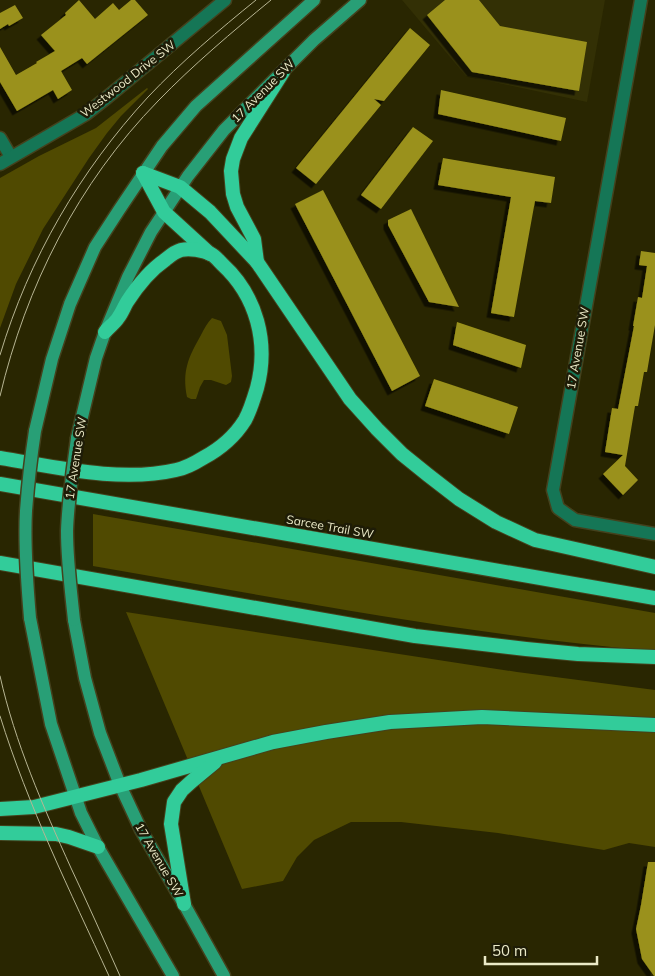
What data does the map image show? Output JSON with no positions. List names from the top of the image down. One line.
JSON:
{"streets":{"highway":["Sarcee Trail SW"],"main road":["17 Avenue SW"],"street":["Westwood Drive SW"]},"scale_bar":"50 m"}
